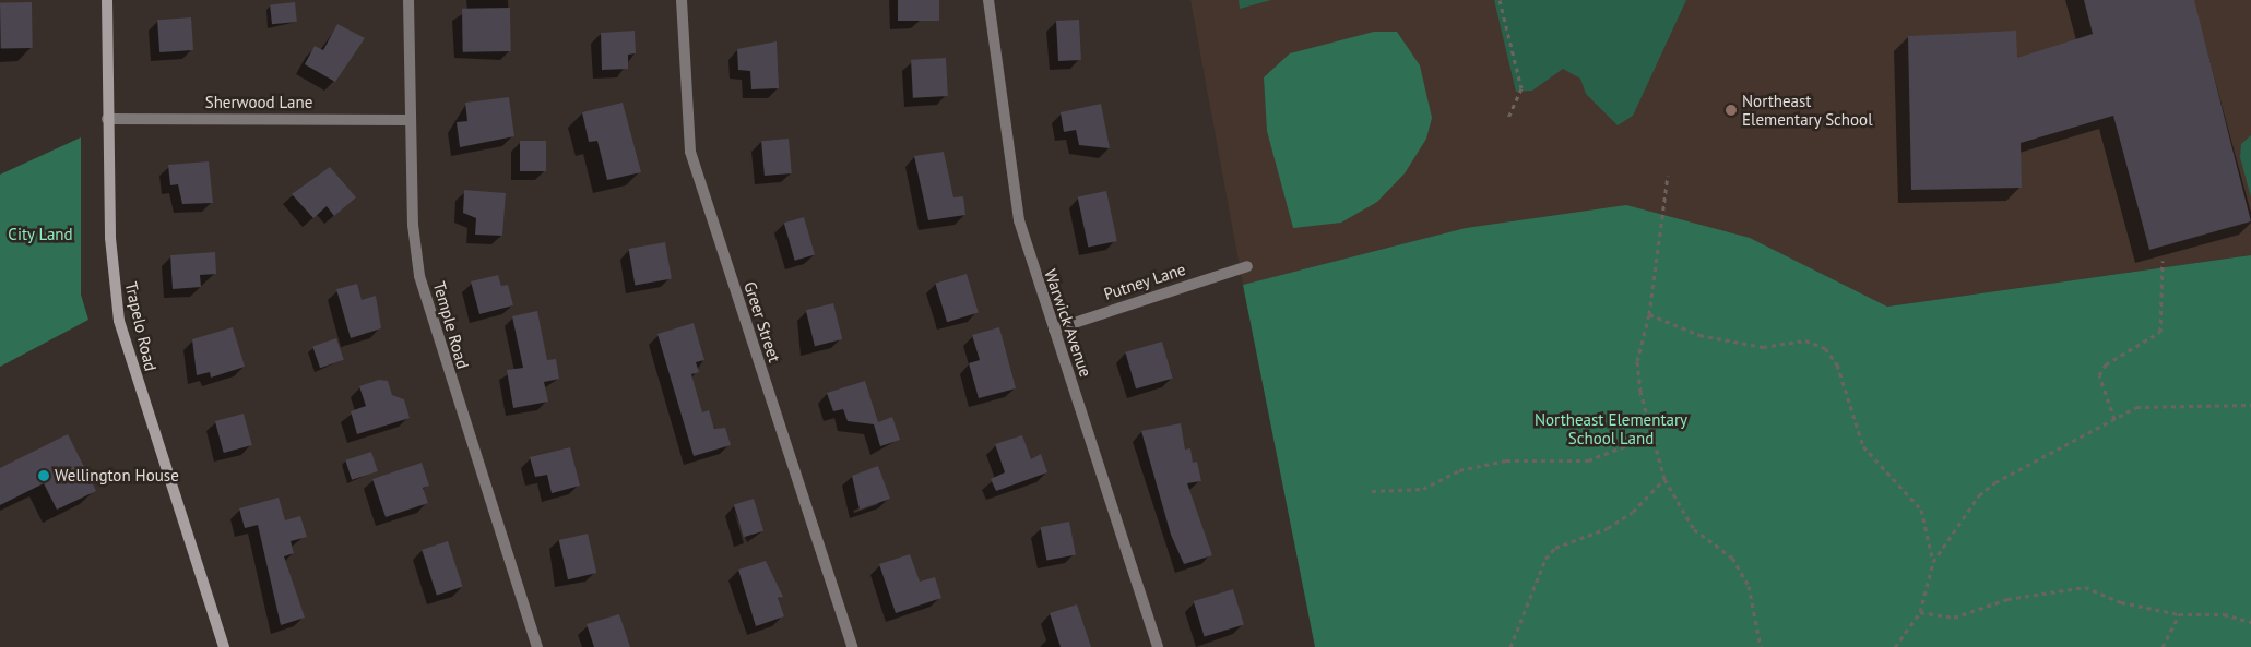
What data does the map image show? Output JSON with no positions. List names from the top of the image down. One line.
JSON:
{"streets":{"main road":["Trapelo Road"],"street":["Sherwood Lane","Putney Lane","Greer Street","Warwick Avenue","Temple Road"]},"crossings":[["Sherwood Lane","Temple Road"],["Sherwood Lane","Trapelo Road"],["Putney Lane","Warwick Avenue"]],"parks":["City Land","Northeast Elementary School Land"],"places":["Northeast Elementary School","Wellington House"]}
